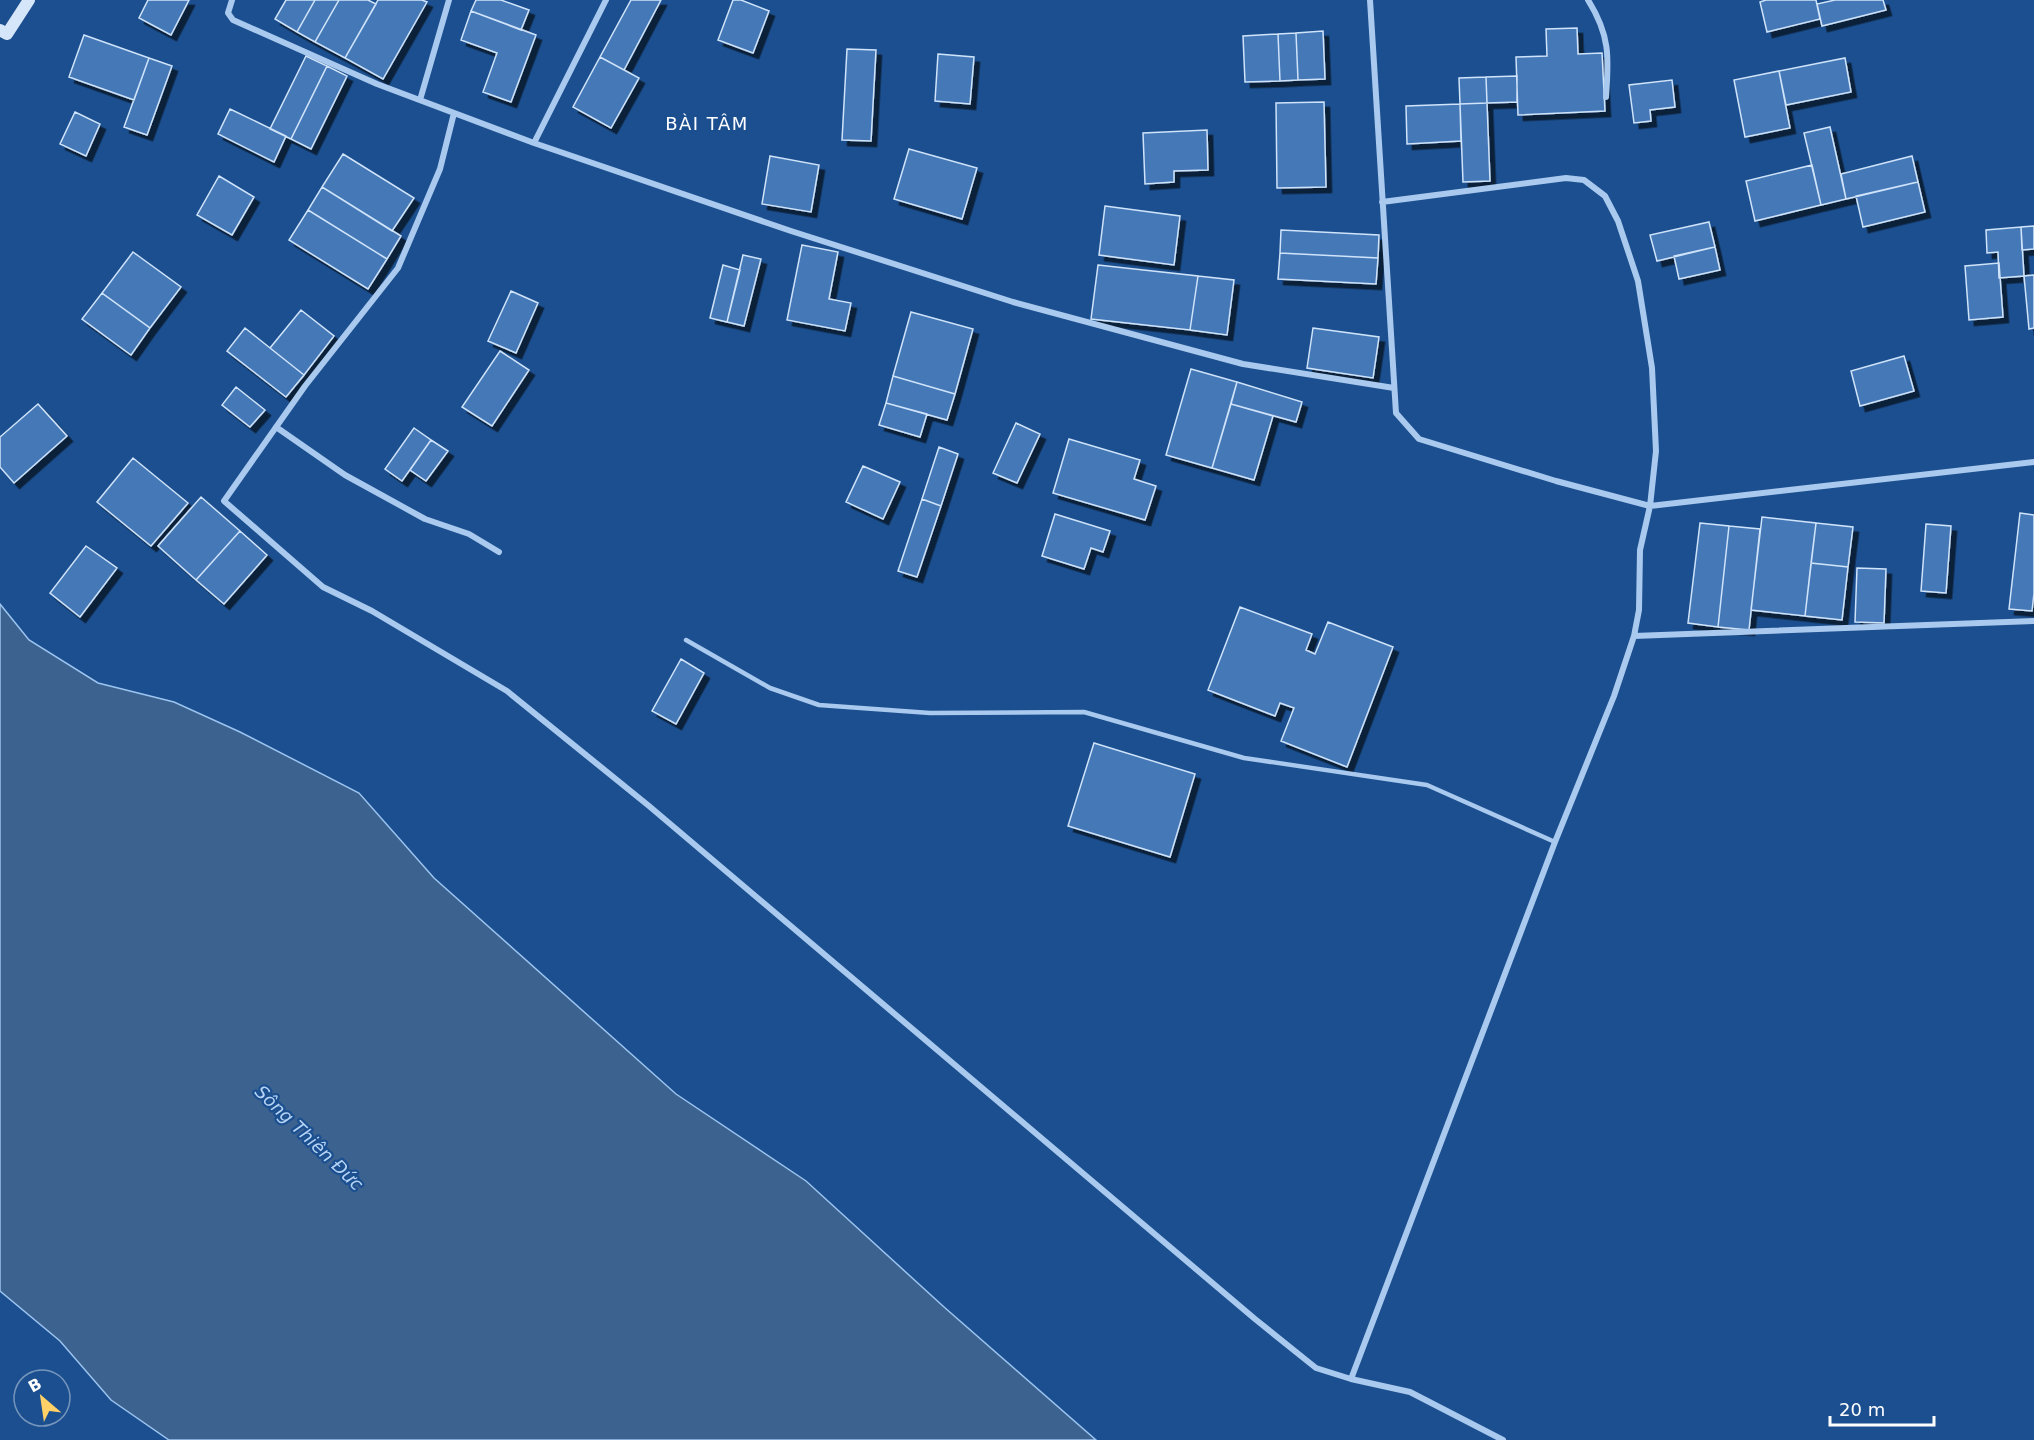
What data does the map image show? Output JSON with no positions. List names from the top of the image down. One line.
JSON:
{"districts":["BÀI TÂM"],"water":["Sông Thiên Đức"],"scale_bar":"20 m","north":"top left"}
